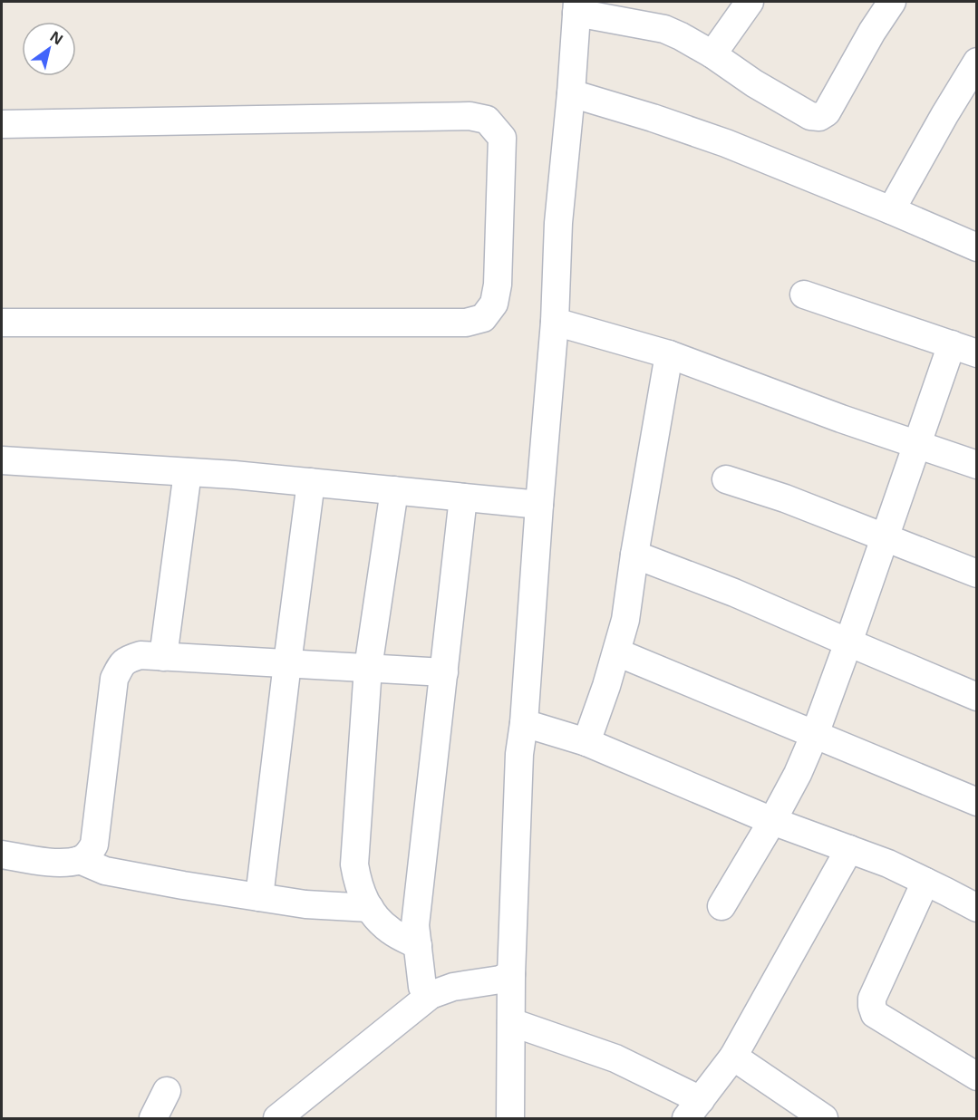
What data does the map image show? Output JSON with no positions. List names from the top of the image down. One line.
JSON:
{"north":"top right"}
